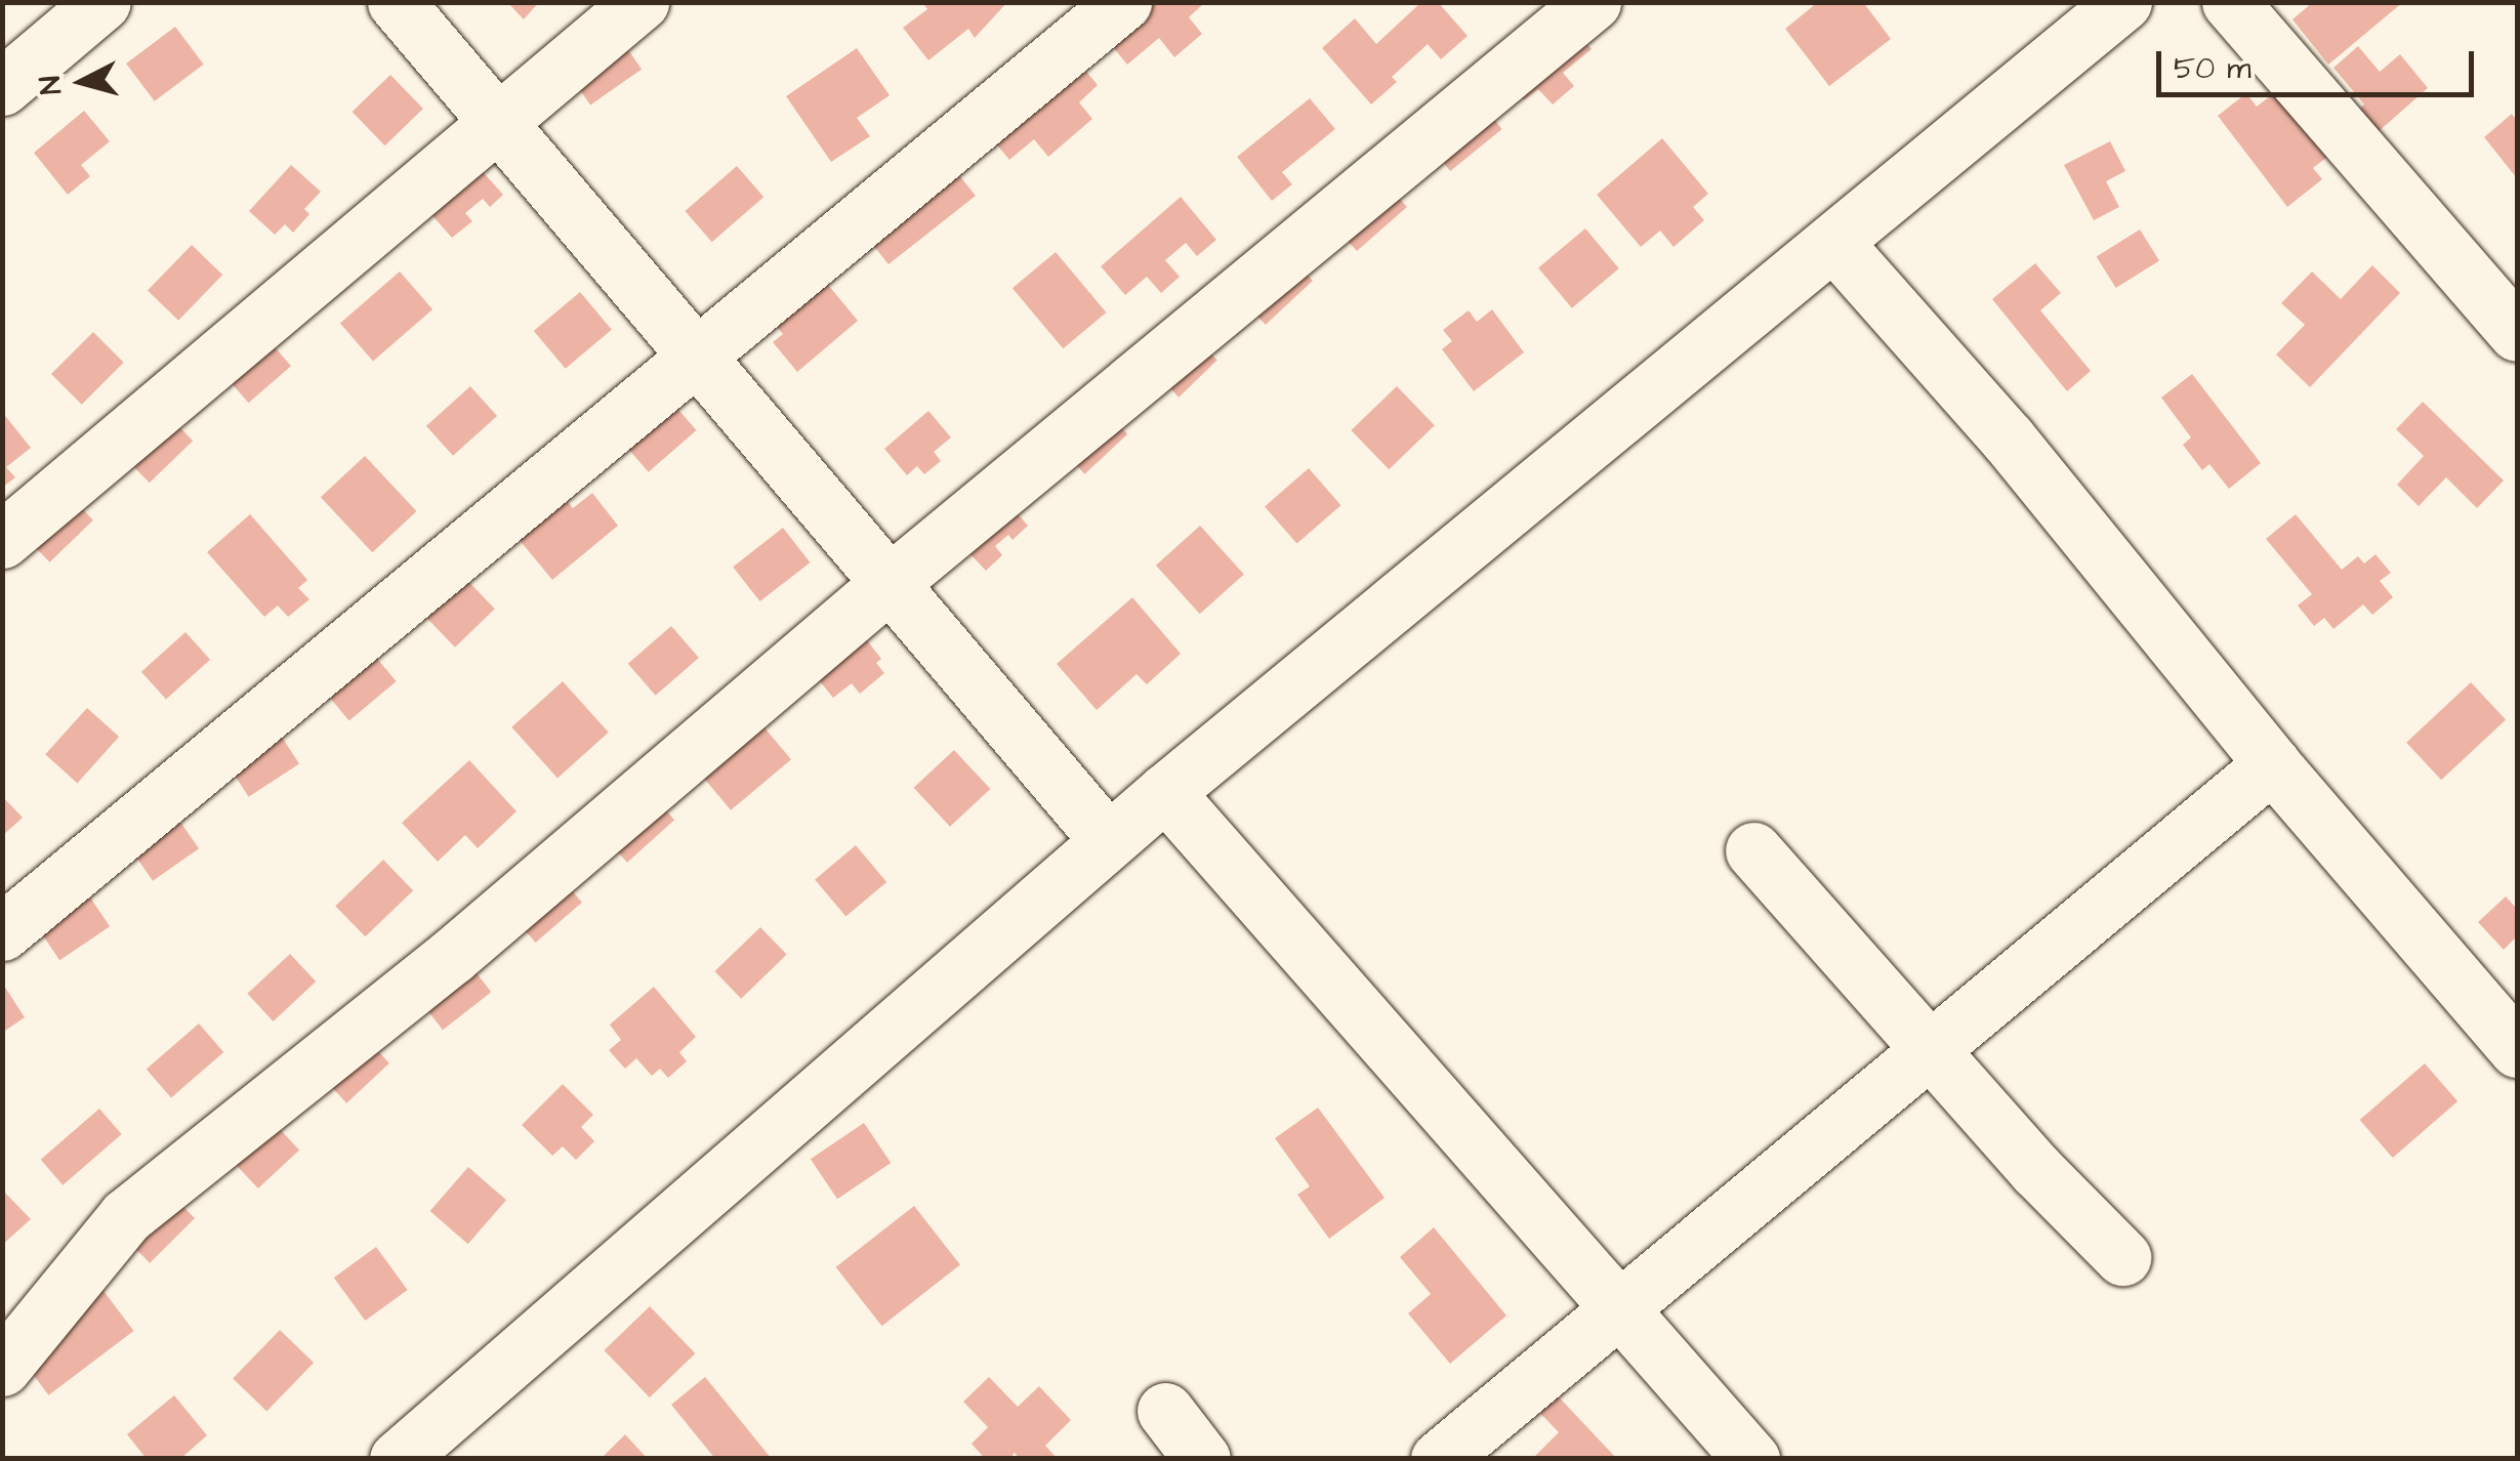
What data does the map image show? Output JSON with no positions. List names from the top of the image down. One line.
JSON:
{"scale_bar":"50 m","north":"left"}
